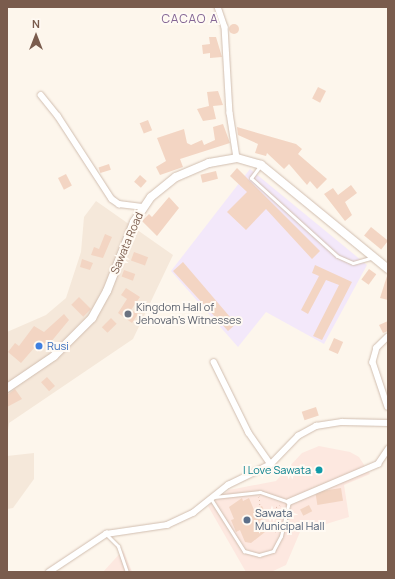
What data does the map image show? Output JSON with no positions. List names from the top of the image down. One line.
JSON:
{"streets":{"main road":["Sawata Road"]},"districts":["CACAO A"],"places":["Kingdom Hall of Jehovah's Witnesses","Rusi","I Love Sawata","Sawata Municipal Hall"],"north":"top"}
